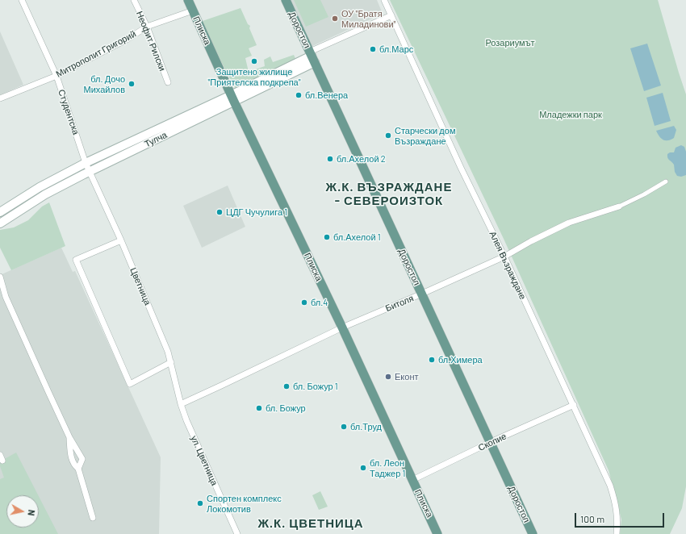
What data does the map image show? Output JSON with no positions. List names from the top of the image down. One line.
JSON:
{"streets":{"main road":["Доростол","Плиска","Тулча"],"street":["Неофит Рилски","Митрополит Григорий","Студентска","Алея Възраждане","Цветница","Битоля","Скопие","ул. Цветница"]},"crossings":[["Доростол","Тулча"],["Доростол","Битоля"],["Доростол","Скопие"],["Плиска","Митрополит Григорий"],["Плиска","Тулча"],["Плиска","Битоля"],["Плиска","Скопие"],["Неофит Рилски","Митрополит Григорий"],["Митрополит Григорий","Студентска"],["Студентска","Тулча"],["Студентска","Цветница"],["Тулча","Цветница"],["Алея Възраждане","Битоля"],["Алея Възраждане","Скопие"],["Цветница","Битоля"],["Цветница","ул. Цветница"],["Битоля","ул. Цветница"]],"districts":["Ж.К. ВЪЗРАЖДАНЕ - СЕВЕРОИЗТОК","Ж.К. ЦВЕТНИЦА"],"parks":["Розариумът","Младежки парк"],"places":["ОУ \"Братя Миладинови\"","бл.Марс","Защитено жилище \"Приятелска подкрепа\"","бл. Дочо Михайлов","бл.Венера","Старчески дом Възраждане","бл.Ахелой 2","ЦДГ Чучулига 1","бл.Ахелой 1","бл.4","бл.Химера","Еконт","бл. Божур 1","бл. Божур","бл.Труд","бл. Леон Таджер 1","Спортен комплекс Локомотив"],"scale_bar":"100 m","north":"right"}
